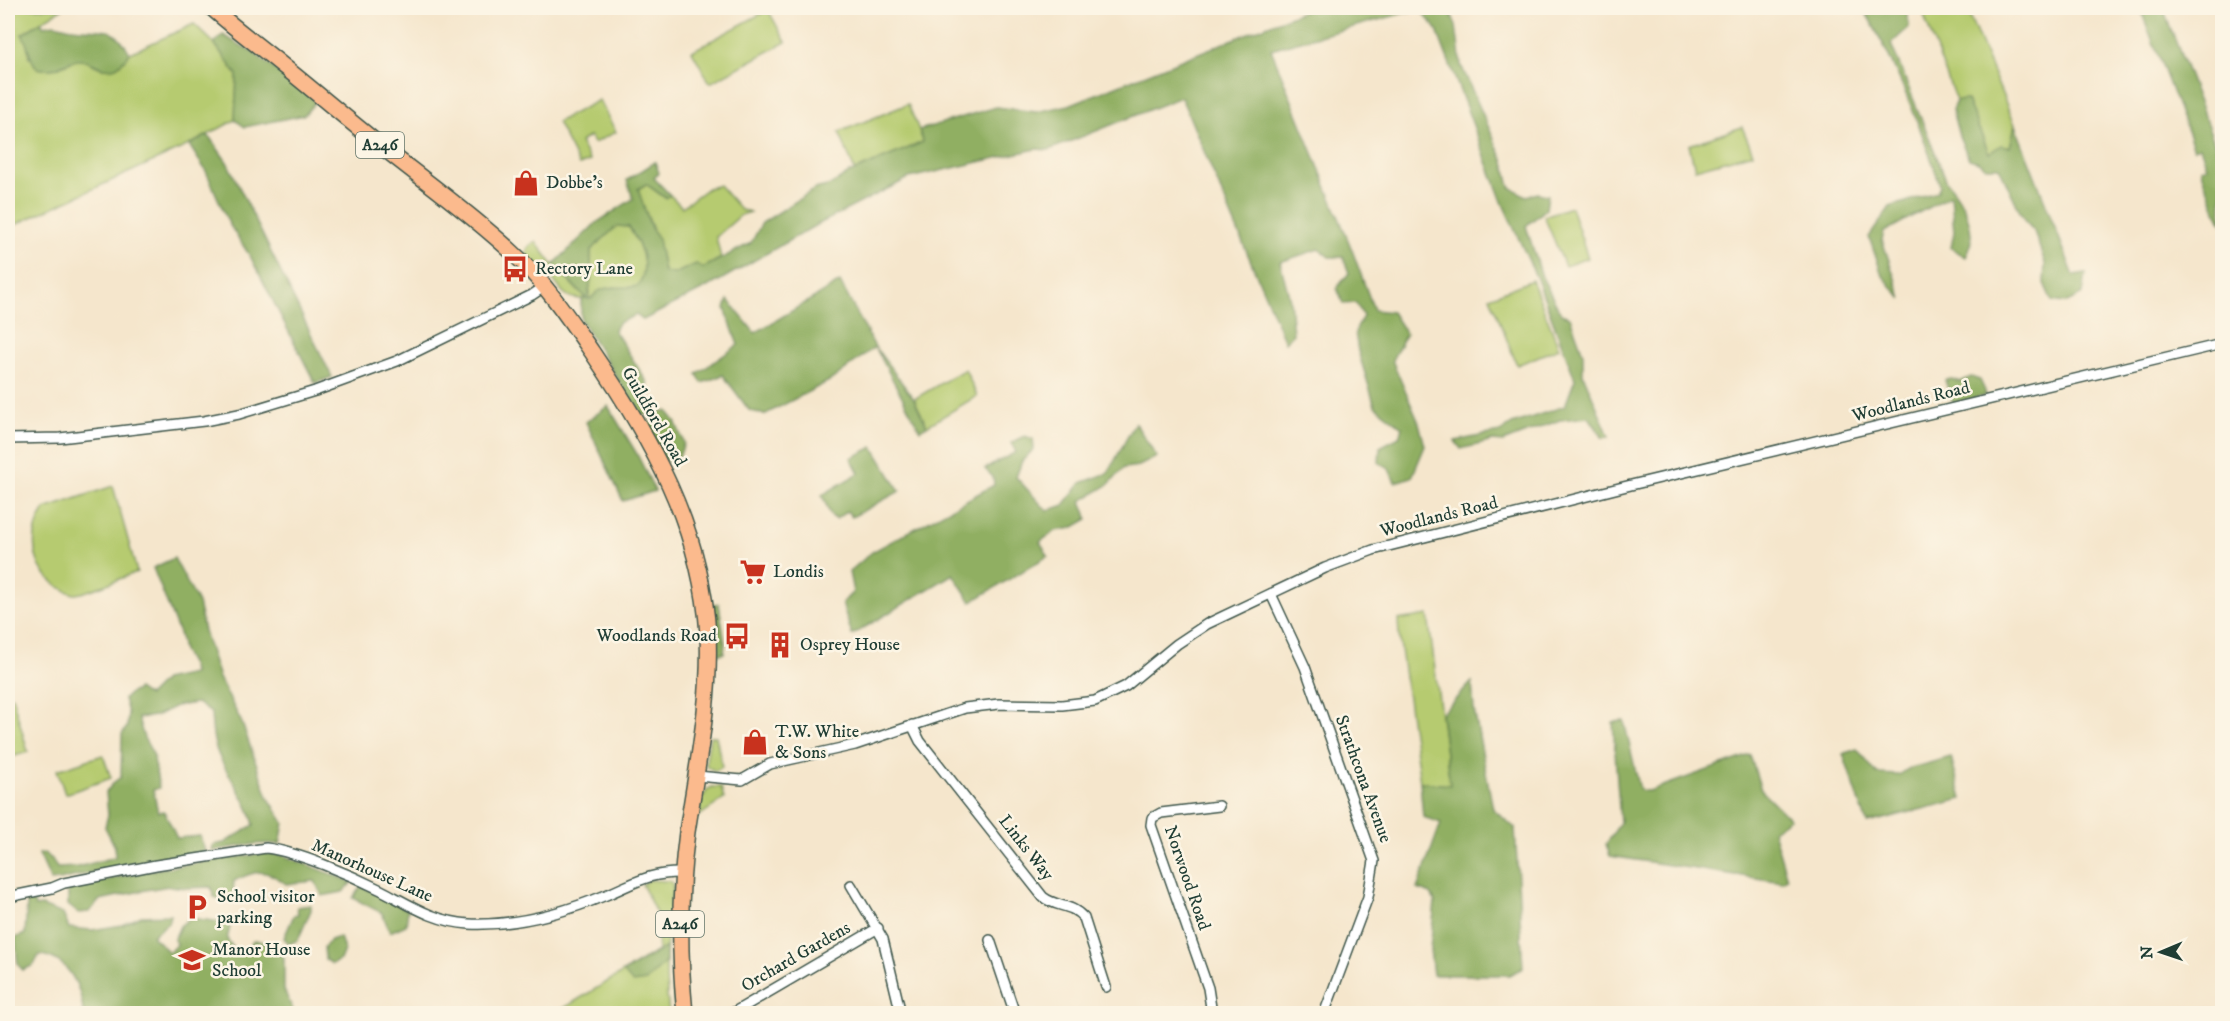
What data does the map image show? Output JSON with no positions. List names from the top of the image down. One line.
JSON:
{"streets":{"main road":["A246","Guildford Road"],"street":["Woodlands Road","Strathcona Avenue","Links Way","Manorhouse Lane","Norwood Road","Orchard Gardens"]},"crossings":[["Woodlands Road","Guildford Road"],["Woodlands Road","Strathcona Avenue"],["Woodlands Road","Links Way"],["Guildford Road","Manorhouse Lane"]],"places":{"shop":["Dobbe's","T.W. White & Sons"],"bus stop":["Rectory Lane","Woodlands Road"],"supermarket":["Londis"],"building":["Osprey House"],"parking":["School visitor parking"],"school or university":["Manor House School"]},"north":"left"}
